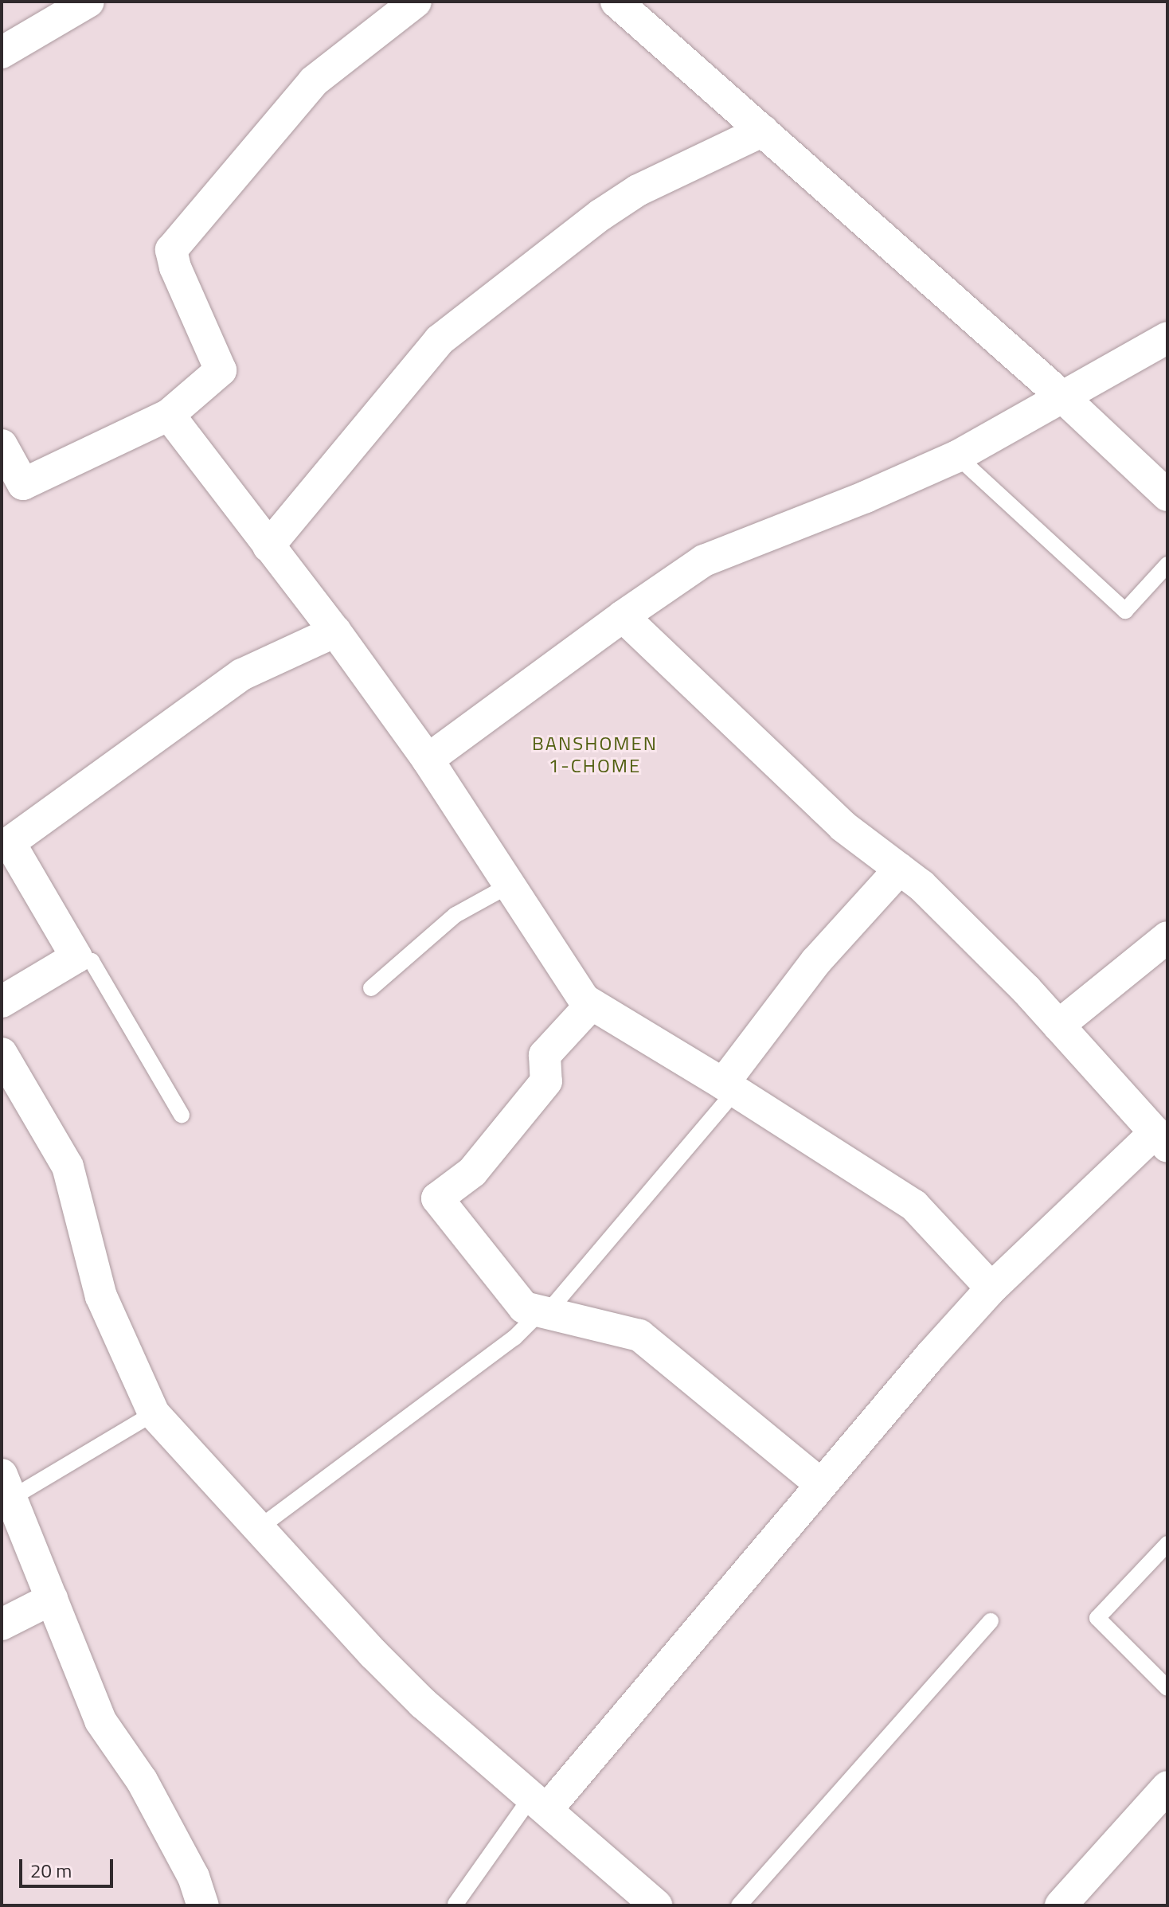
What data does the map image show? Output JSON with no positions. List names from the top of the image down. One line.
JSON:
{"districts":["BANSHOMEN 1-CHOME"],"scale_bar":"20 m"}
